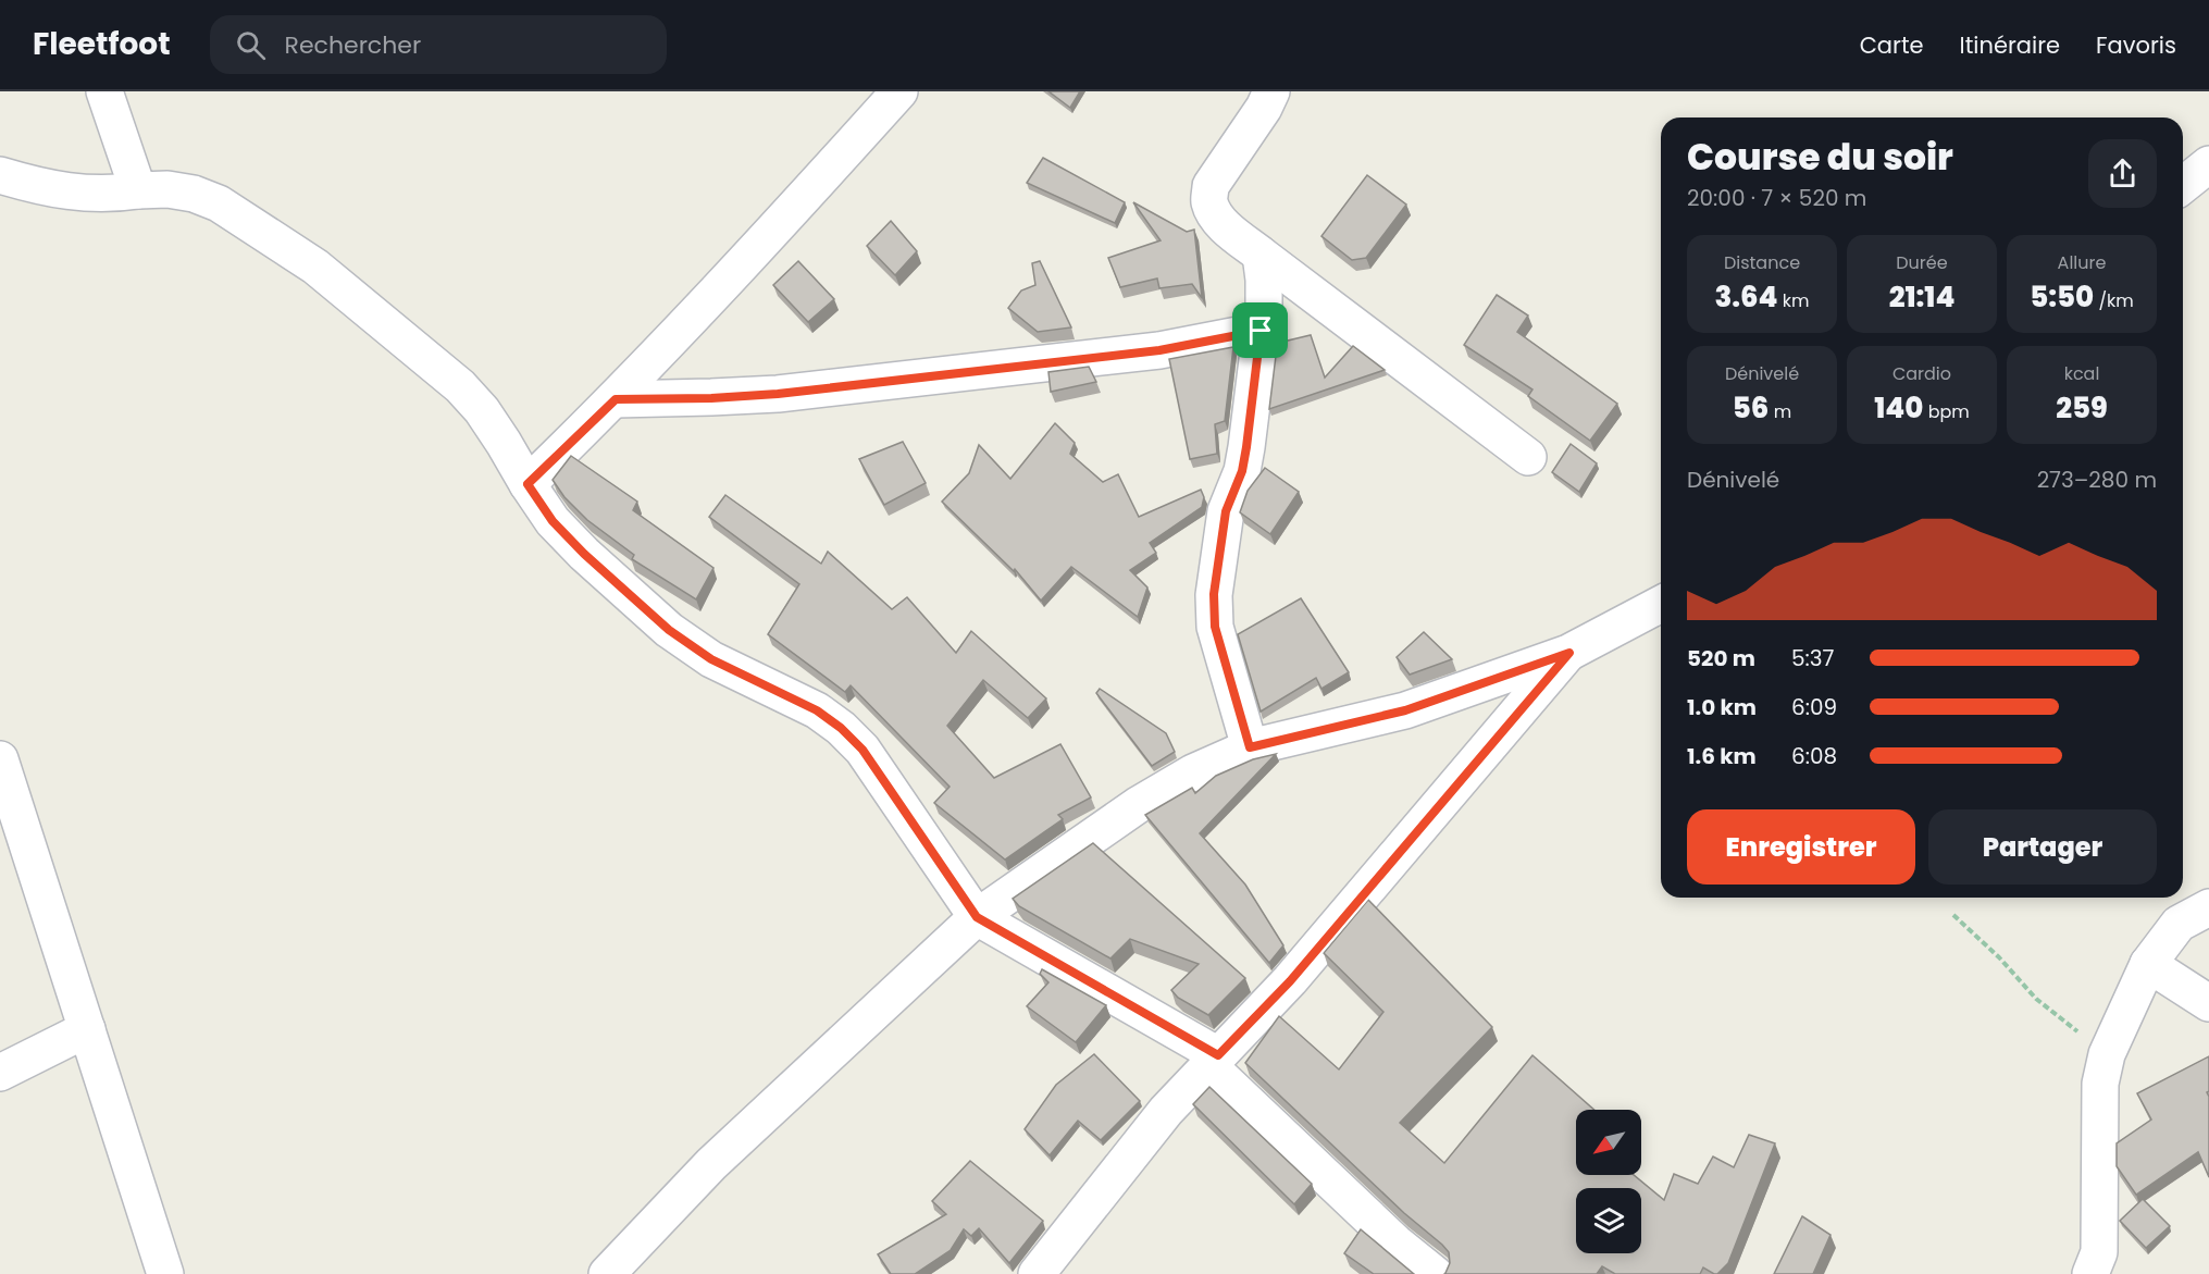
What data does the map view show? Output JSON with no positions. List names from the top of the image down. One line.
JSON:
{"north":"bottom left","page":{"header":"Fleetfoot","search":"Rechercher","nav":["Carte","Itinéraire","Favoris"],"heading":["Course du soir","20:00 · 7 × 520 m"],"stats":[["Distance","3.64 km"],["Durée","21:14"],["Allure","5:50 /km"],["Dénivelé","56 m"],["Cardio","140 bpm"],["kcal","259"]],"chart":["Dénivelé","273–280 m"],"list":[{"name":"520 m","note":"5:37"},{"name":"1.0 km","note":"6:09"},{"name":"1.6 km","note":"6:08"}],"buttons":["Enregistrer","Partager"]}}
